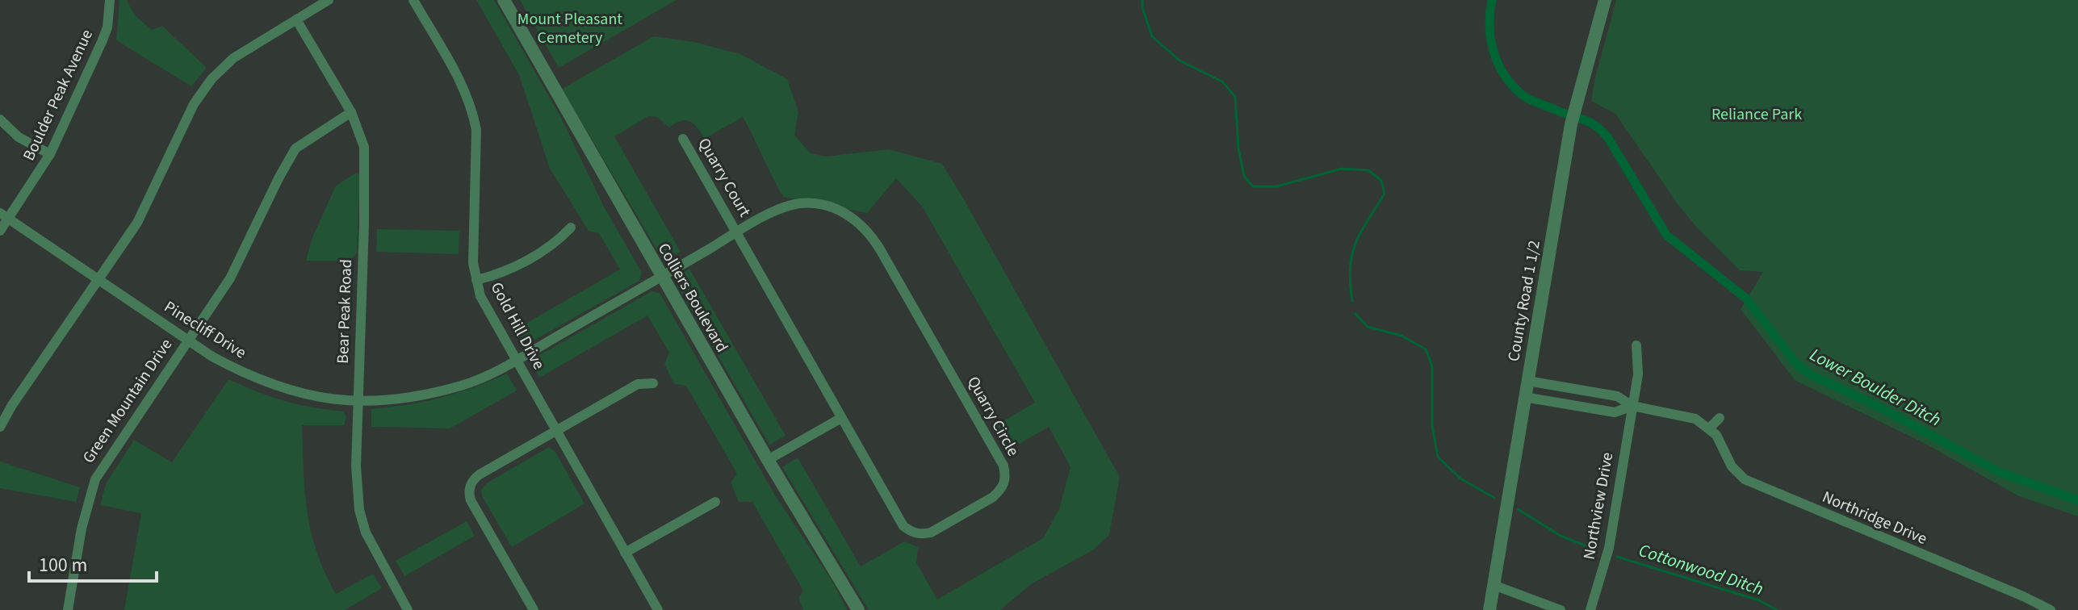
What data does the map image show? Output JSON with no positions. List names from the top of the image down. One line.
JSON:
{"streets":{"street":["Boulder Peak Avenue","Quarry Court","Colliers Boulevard","County Road 1 1/2","Bear Peak Road","Gold Hill Drive","Pinecliff Drive","Green Mountain Drive","Quarry Circle","Northview Drive","Northridge Drive"]},"crossings":[["Boulder Peak Avenue","Pinecliff Drive"],["Quarry Court","Quarry Circle"],["Colliers Boulevard","Pinecliff Drive"],["Colliers Boulevard","Quarry Circle"],["Bear Peak Road","Pinecliff Drive"],["Bear Peak Road","Green Mountain Drive"],["Gold Hill Drive","Pinecliff Drive"],["Pinecliff Drive","Green Mountain Drive"],["Pinecliff Drive","Quarry Circle"]],"water":["Lower Boulder Ditch","Cottonwood Ditch"],"parks":["Mount Pleasant Cemetery","Reliance Park"],"scale_bar":"100 m"}
